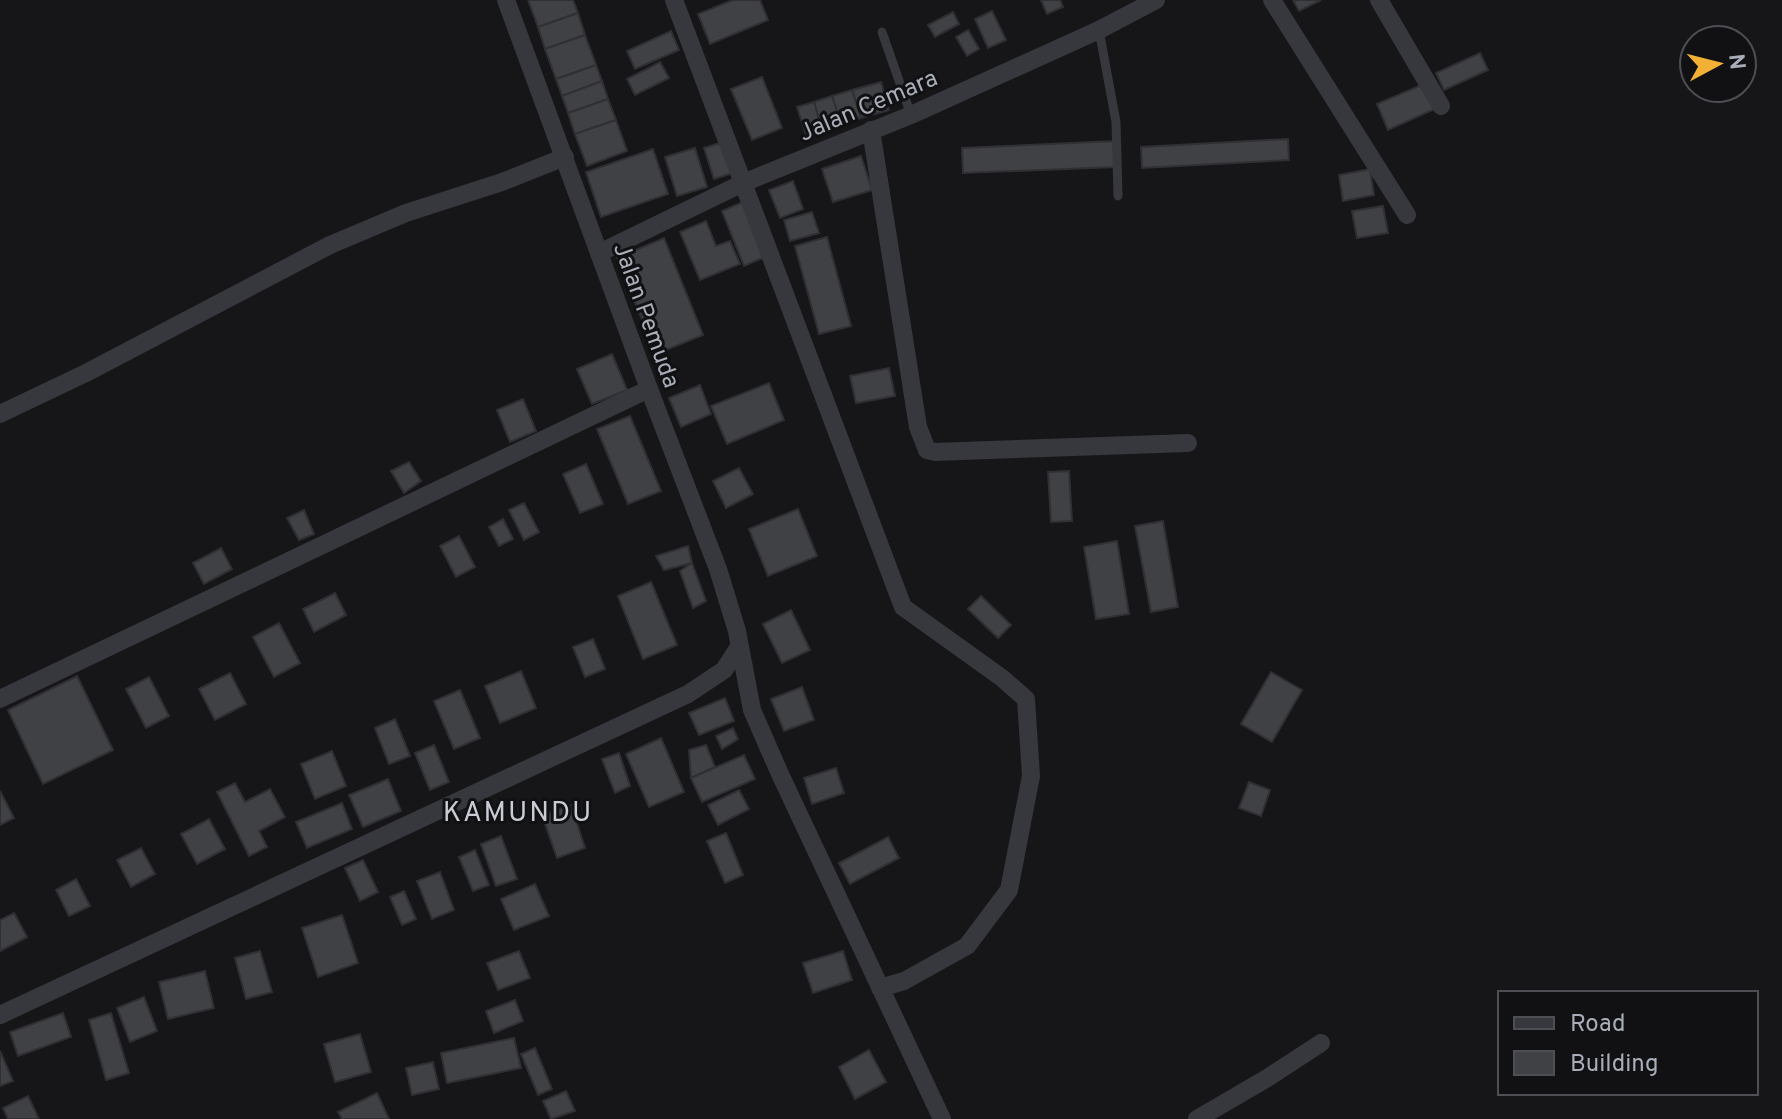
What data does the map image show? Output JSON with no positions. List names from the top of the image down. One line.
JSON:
{"streets":{"street":["Jalan Cemara","Jalan Pemuda"]},"crossings":[["Jalan Cemara","Jalan Pemuda"]],"districts":["KAMUNDU"],"legend":["Road","Building"],"north":"right"}
